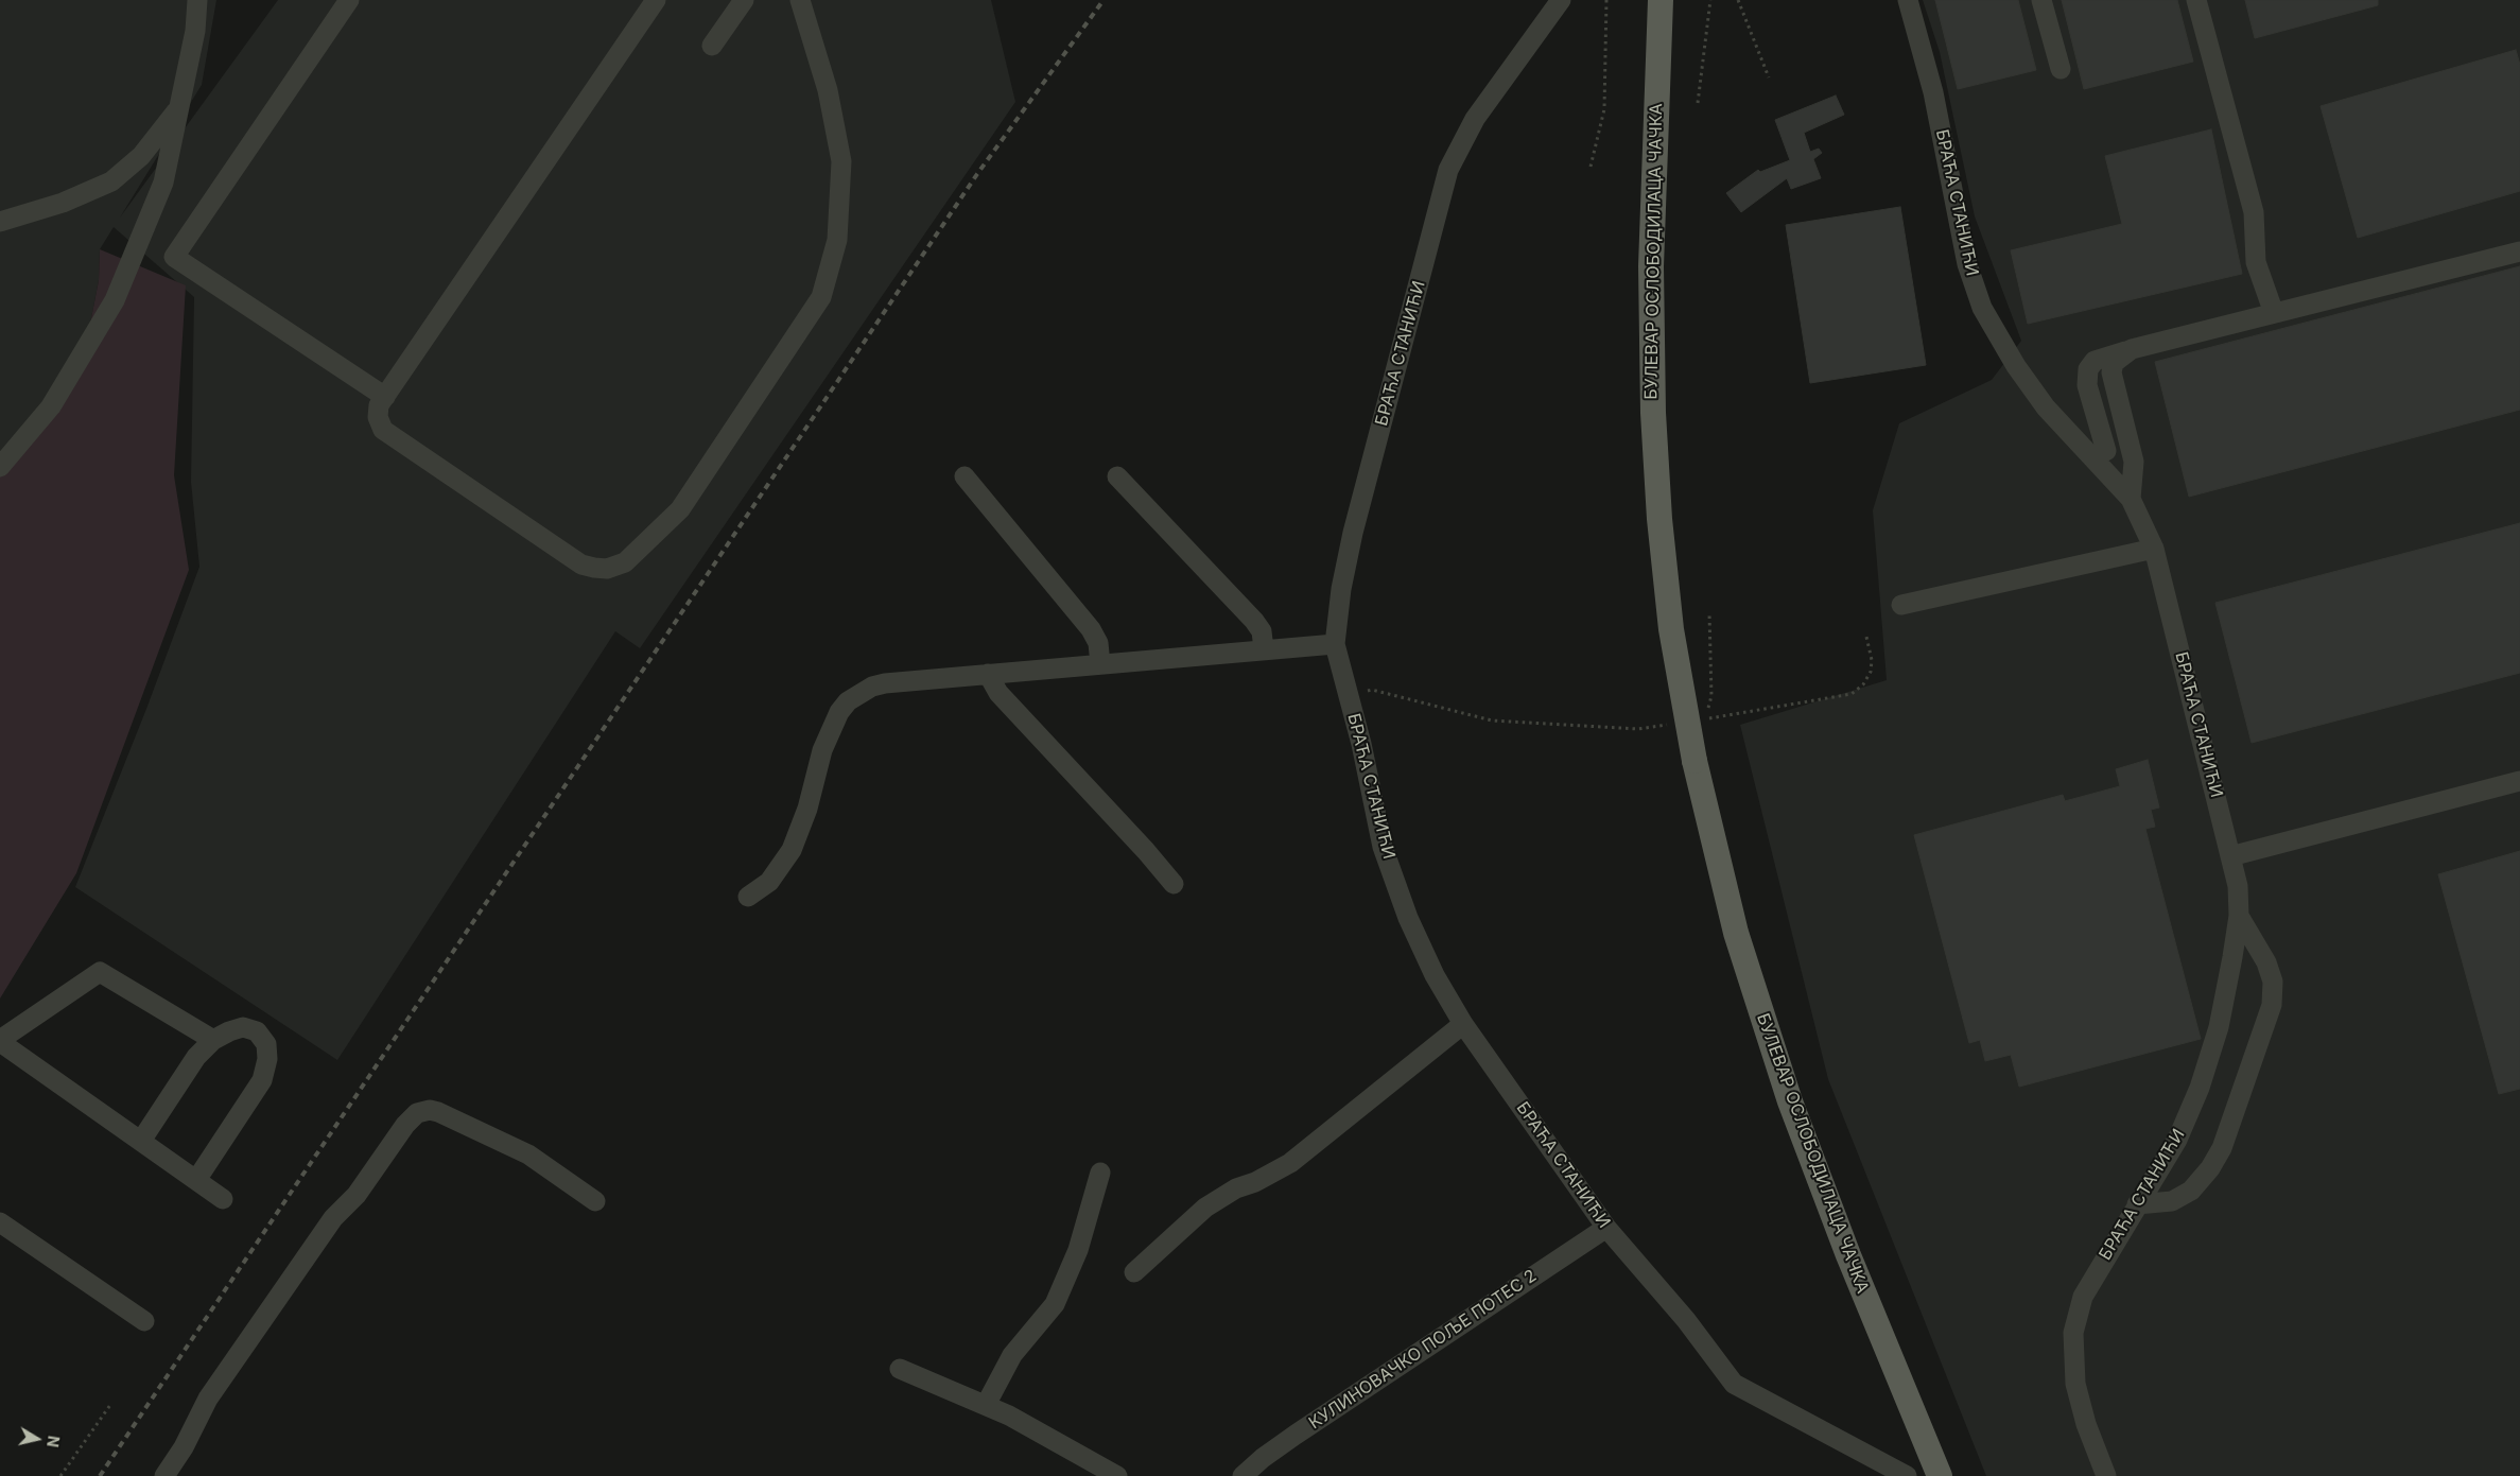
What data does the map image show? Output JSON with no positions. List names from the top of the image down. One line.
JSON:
{"streets":{"main road":["БУЛЕВАР ОСЛОБОДИЛАЦА ЧАЧКА"],"street":["БРАЋА СТАНИЋИ","КУЛИНОВАЧКО ПОЉЕ ПОТЕС 2"]},"crossings":[["БРАЋА СТАНИЋИ","КУЛИНОВАЧКО ПОЉЕ ПОТЕС 2"]],"north":"right"}
